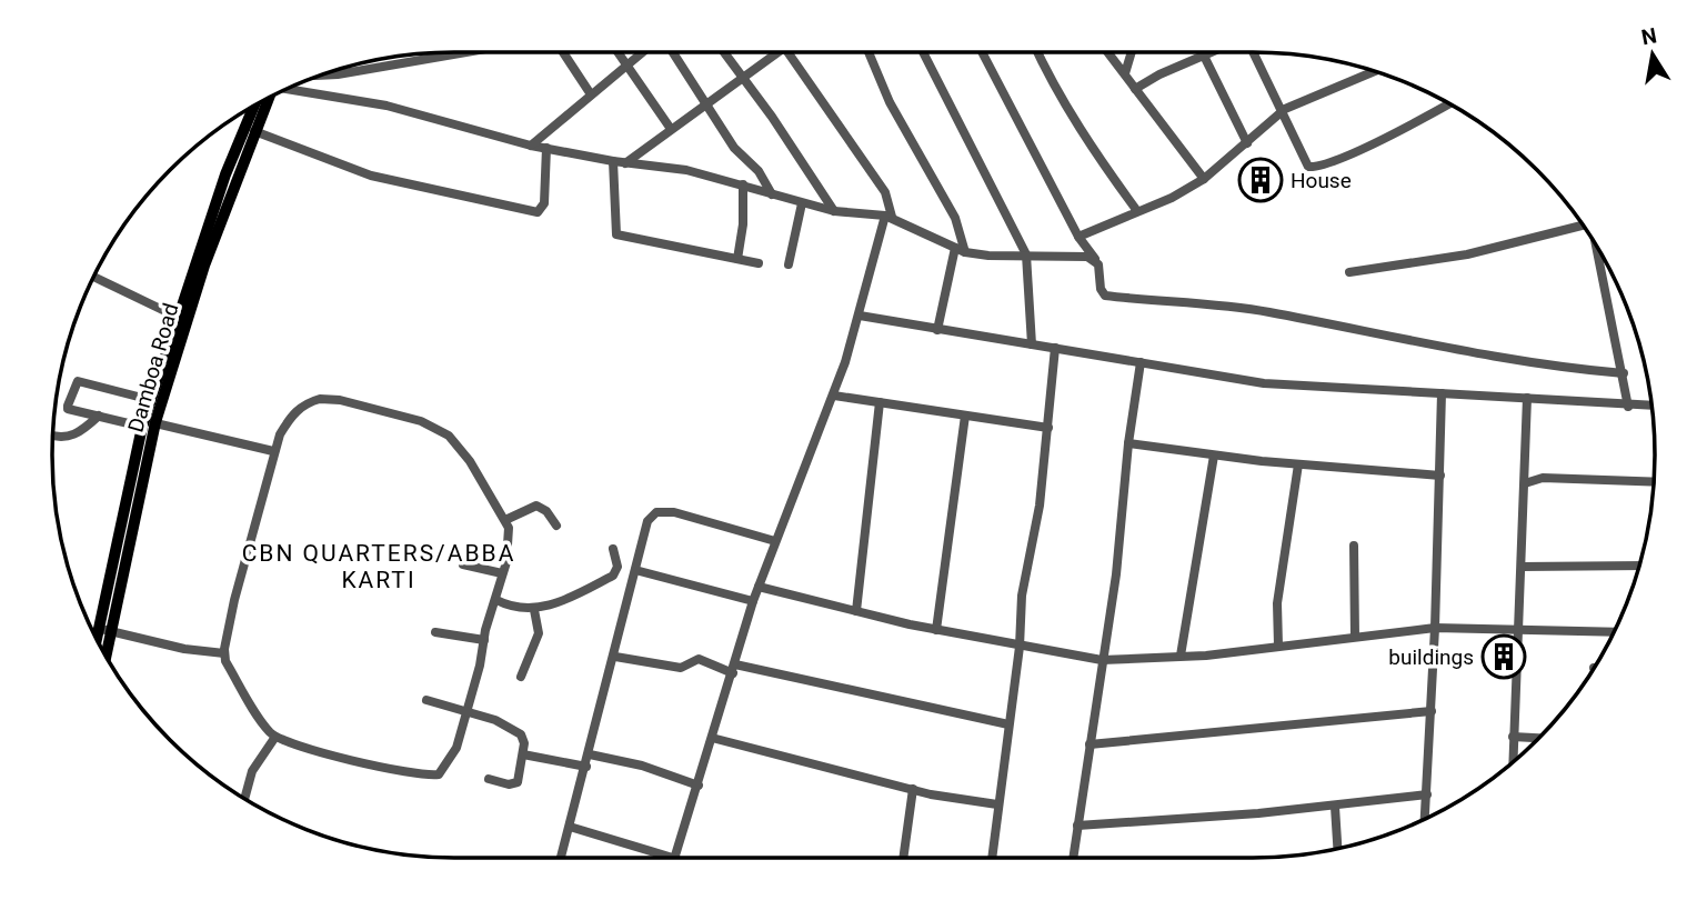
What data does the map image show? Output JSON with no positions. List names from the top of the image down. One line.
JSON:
{"streets":{"main road":["Damboa Road"]},"districts":["CBN QUARTERS/ABBA KARTI"],"places":{"building":["House","buildings"]},"north":"top"}
